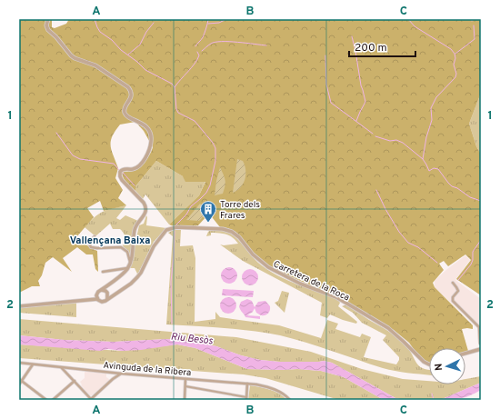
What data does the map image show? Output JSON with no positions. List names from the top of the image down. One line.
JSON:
{"streets":{"street":["Carretera de la Roca","Avinguda de la Ribera"]},"districts":["Vallençana Baixa"],"water":["Riu Besòs"],"places":{"building":["Torre dels Frares"]},"scale_bar":"200 m","north":"left","grid":{"columns":["A","B","C"],"rows":["1","2"]}}
